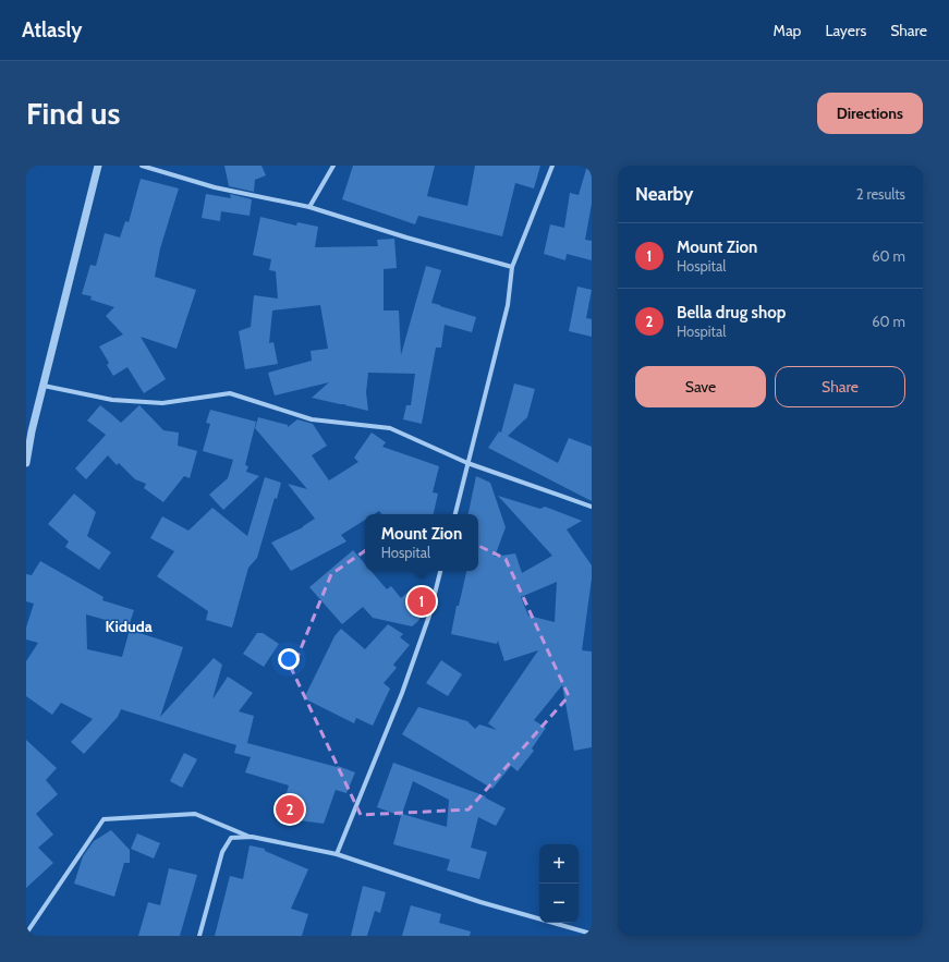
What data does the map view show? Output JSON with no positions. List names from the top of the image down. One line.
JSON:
{"districts":["Kiduda"],"page":{"header":"Atlasly","nav":["Map","Layers","Share"],"buttons":["Directions",["Save","Share"]],"title":"Find us","heading":["Nearby","2 results"],"list":[{"mark":"1","name":"Mount Zion","note":"Hospital","value":"60 m"},{"mark":"2","name":"Bella drug shop","note":"Hospital","value":"60 m"}],"popup":["Mount Zion","Hospital"],"pins":["1","2"],"map_buttons":["+","−"]}}
